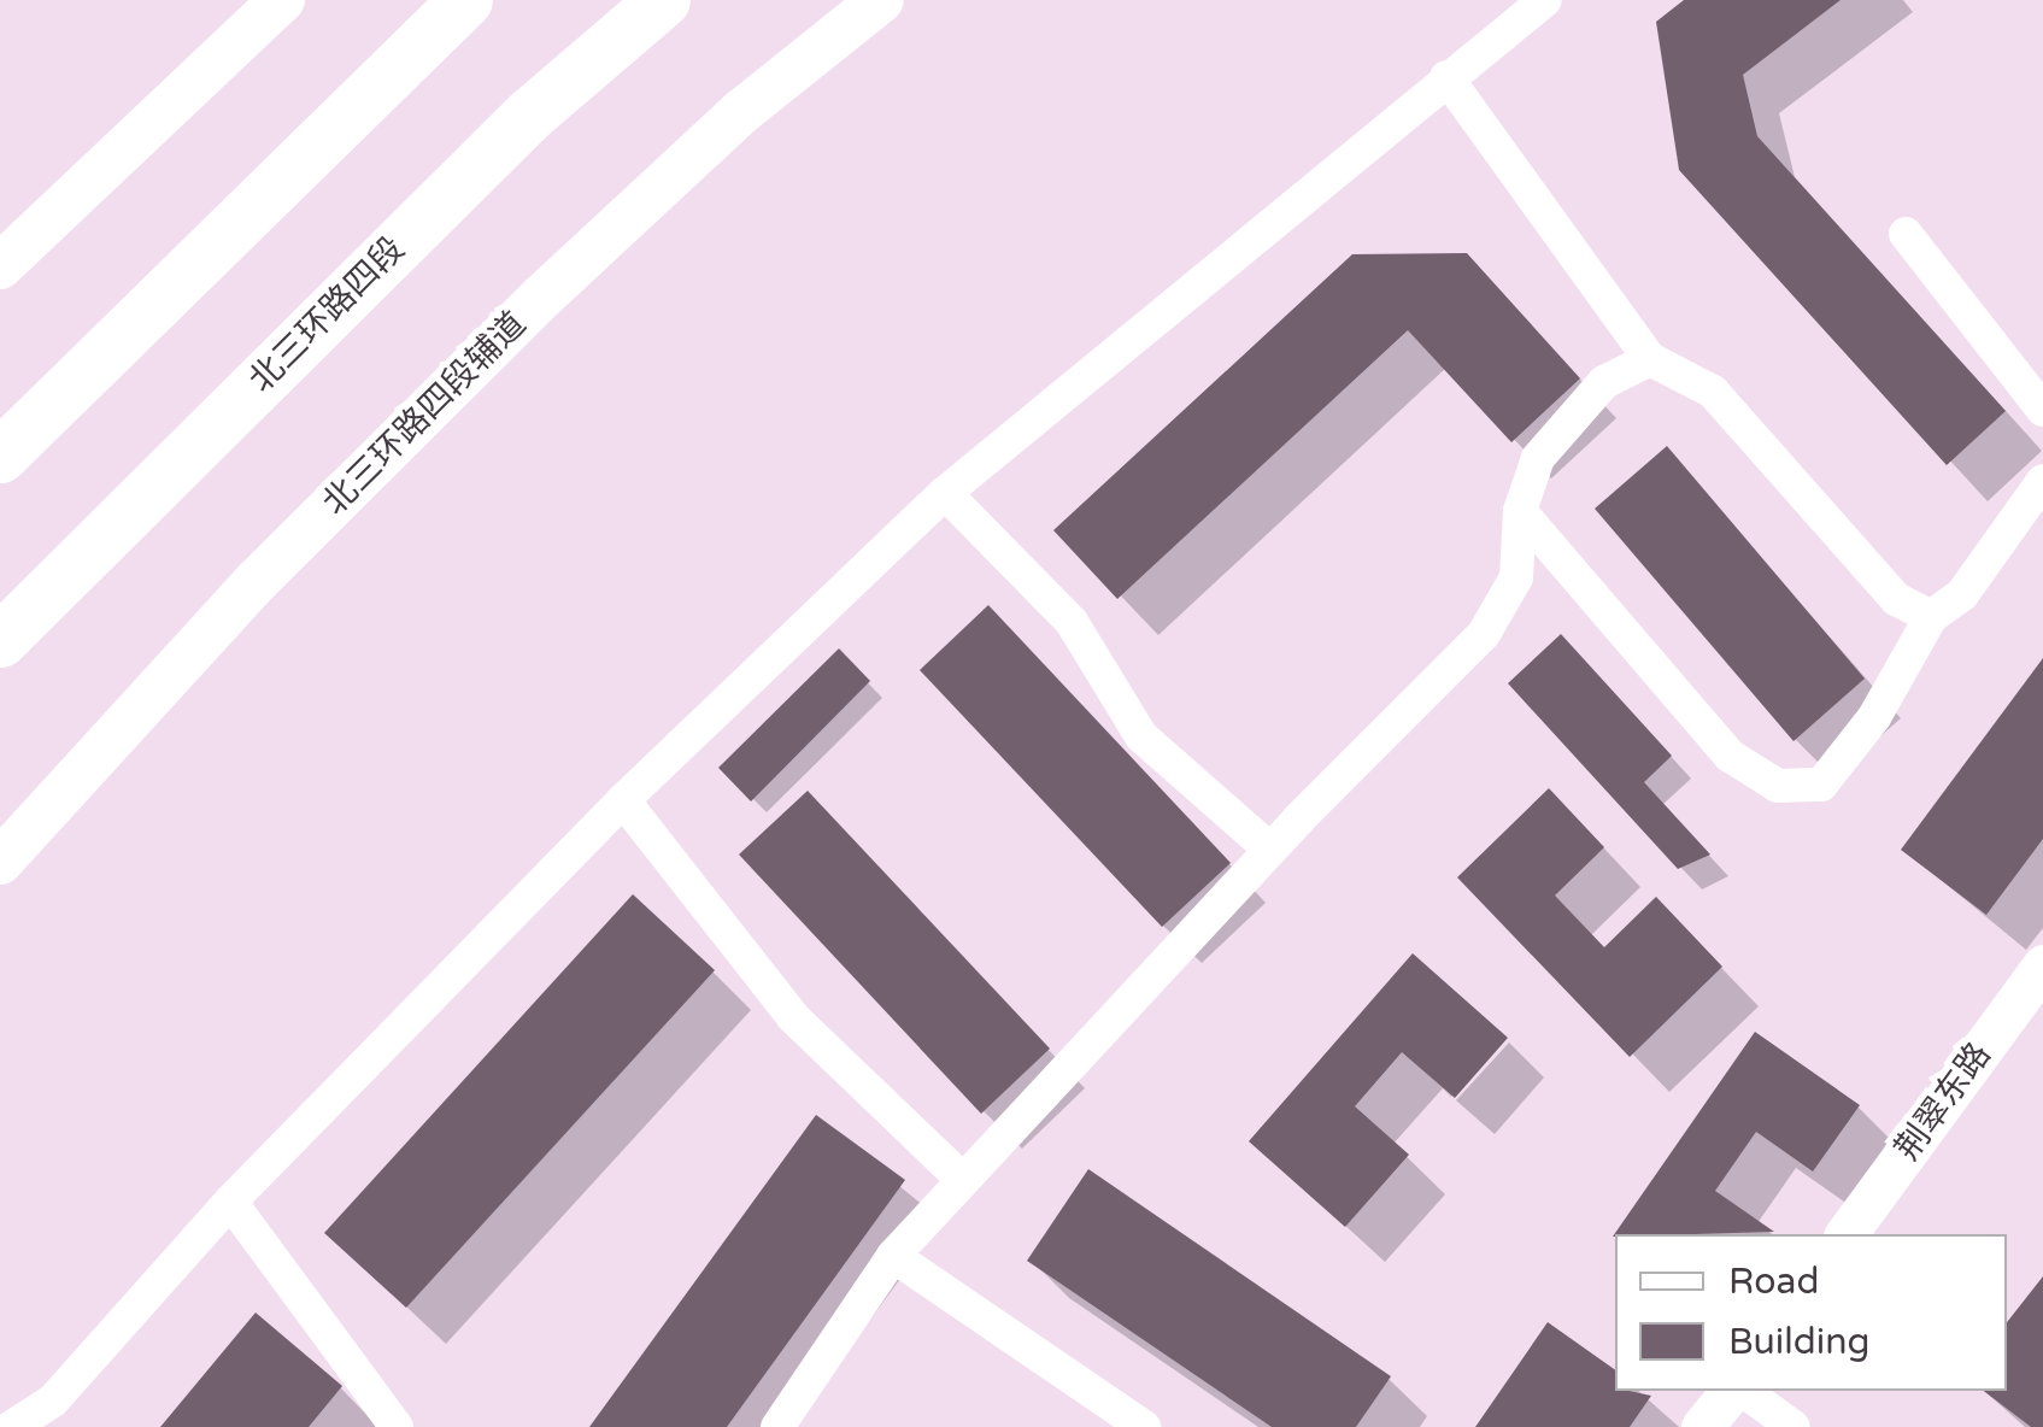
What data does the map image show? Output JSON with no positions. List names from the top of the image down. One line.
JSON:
{"streets":{"highway":["北三环路四段"],"main road":["北三环路四段辅道"],"street":["荆翠东路"]},"legend":["Road","Building"]}
